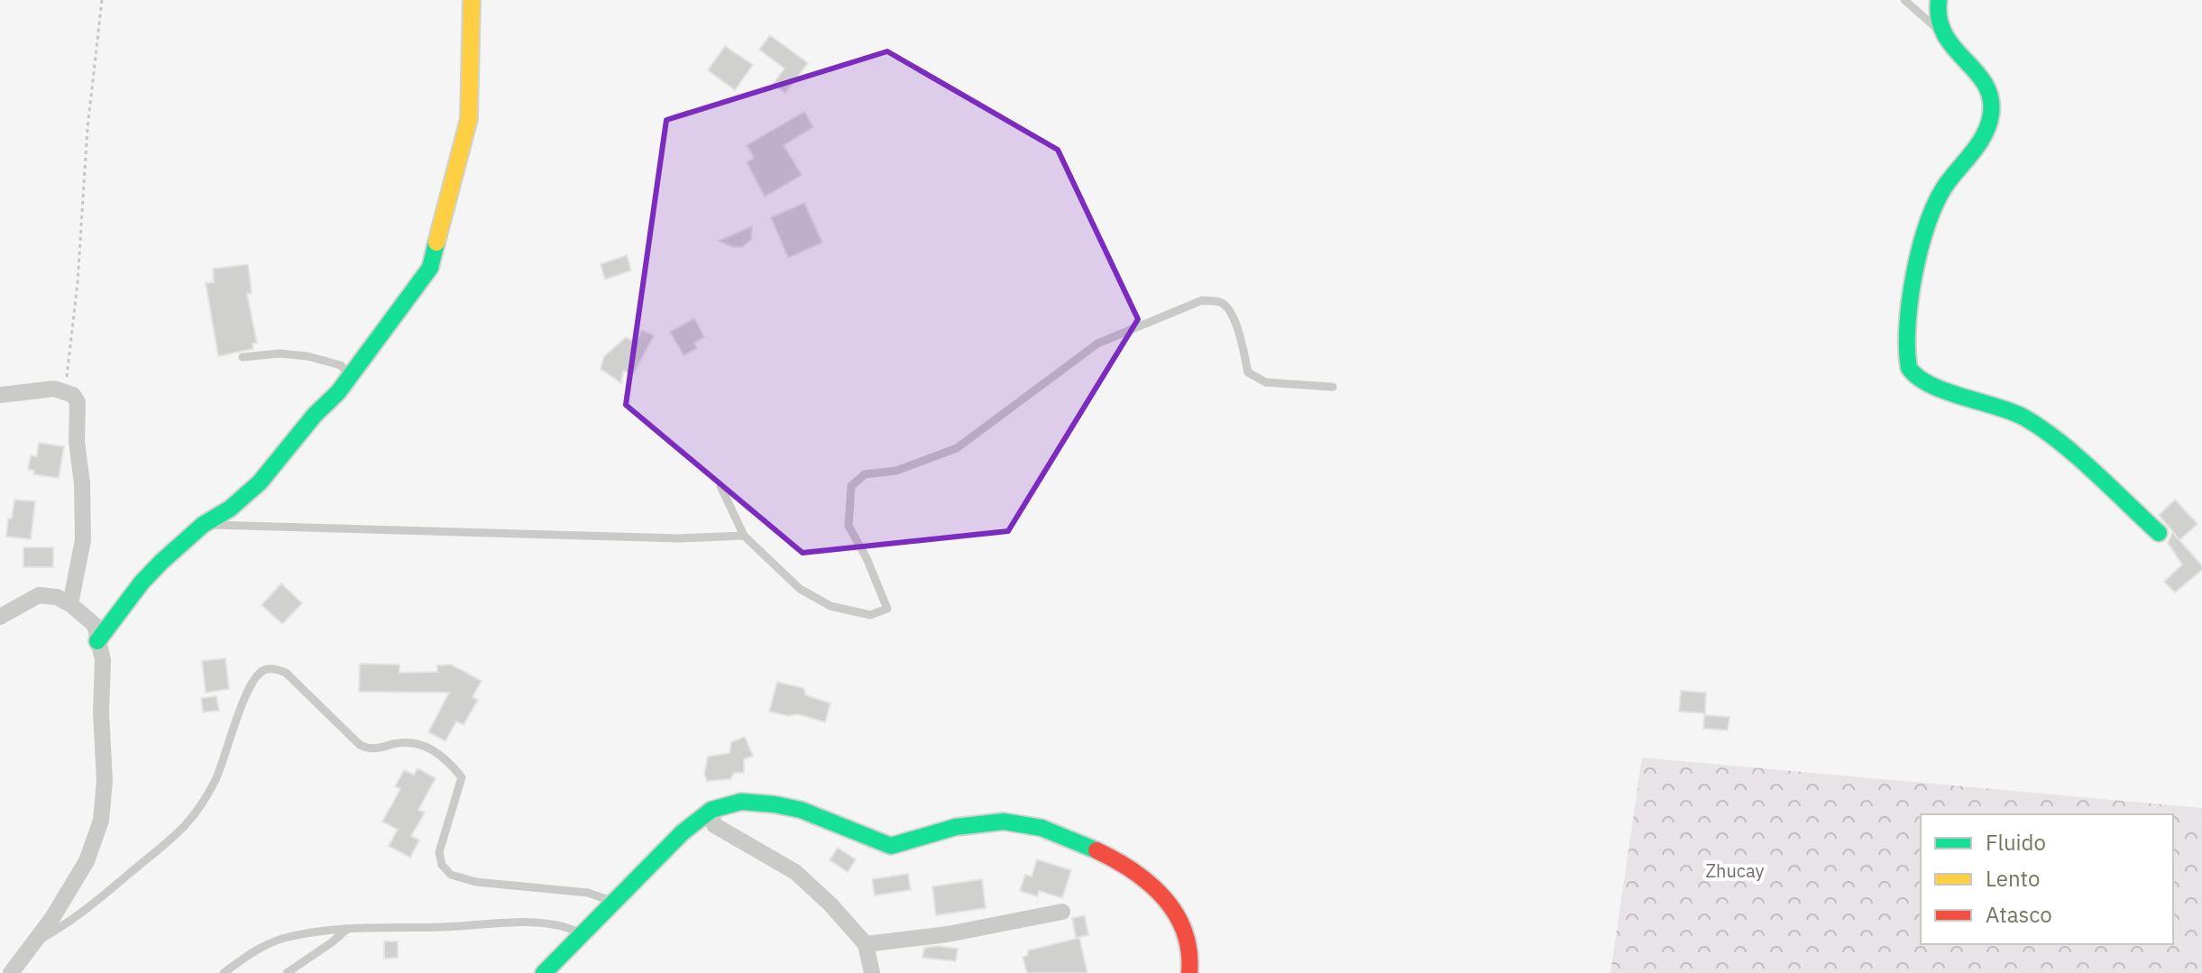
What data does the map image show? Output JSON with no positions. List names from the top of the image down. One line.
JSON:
{"parks":["Zhucay"],"legend":["Fluido","Lento","Atasco"]}
